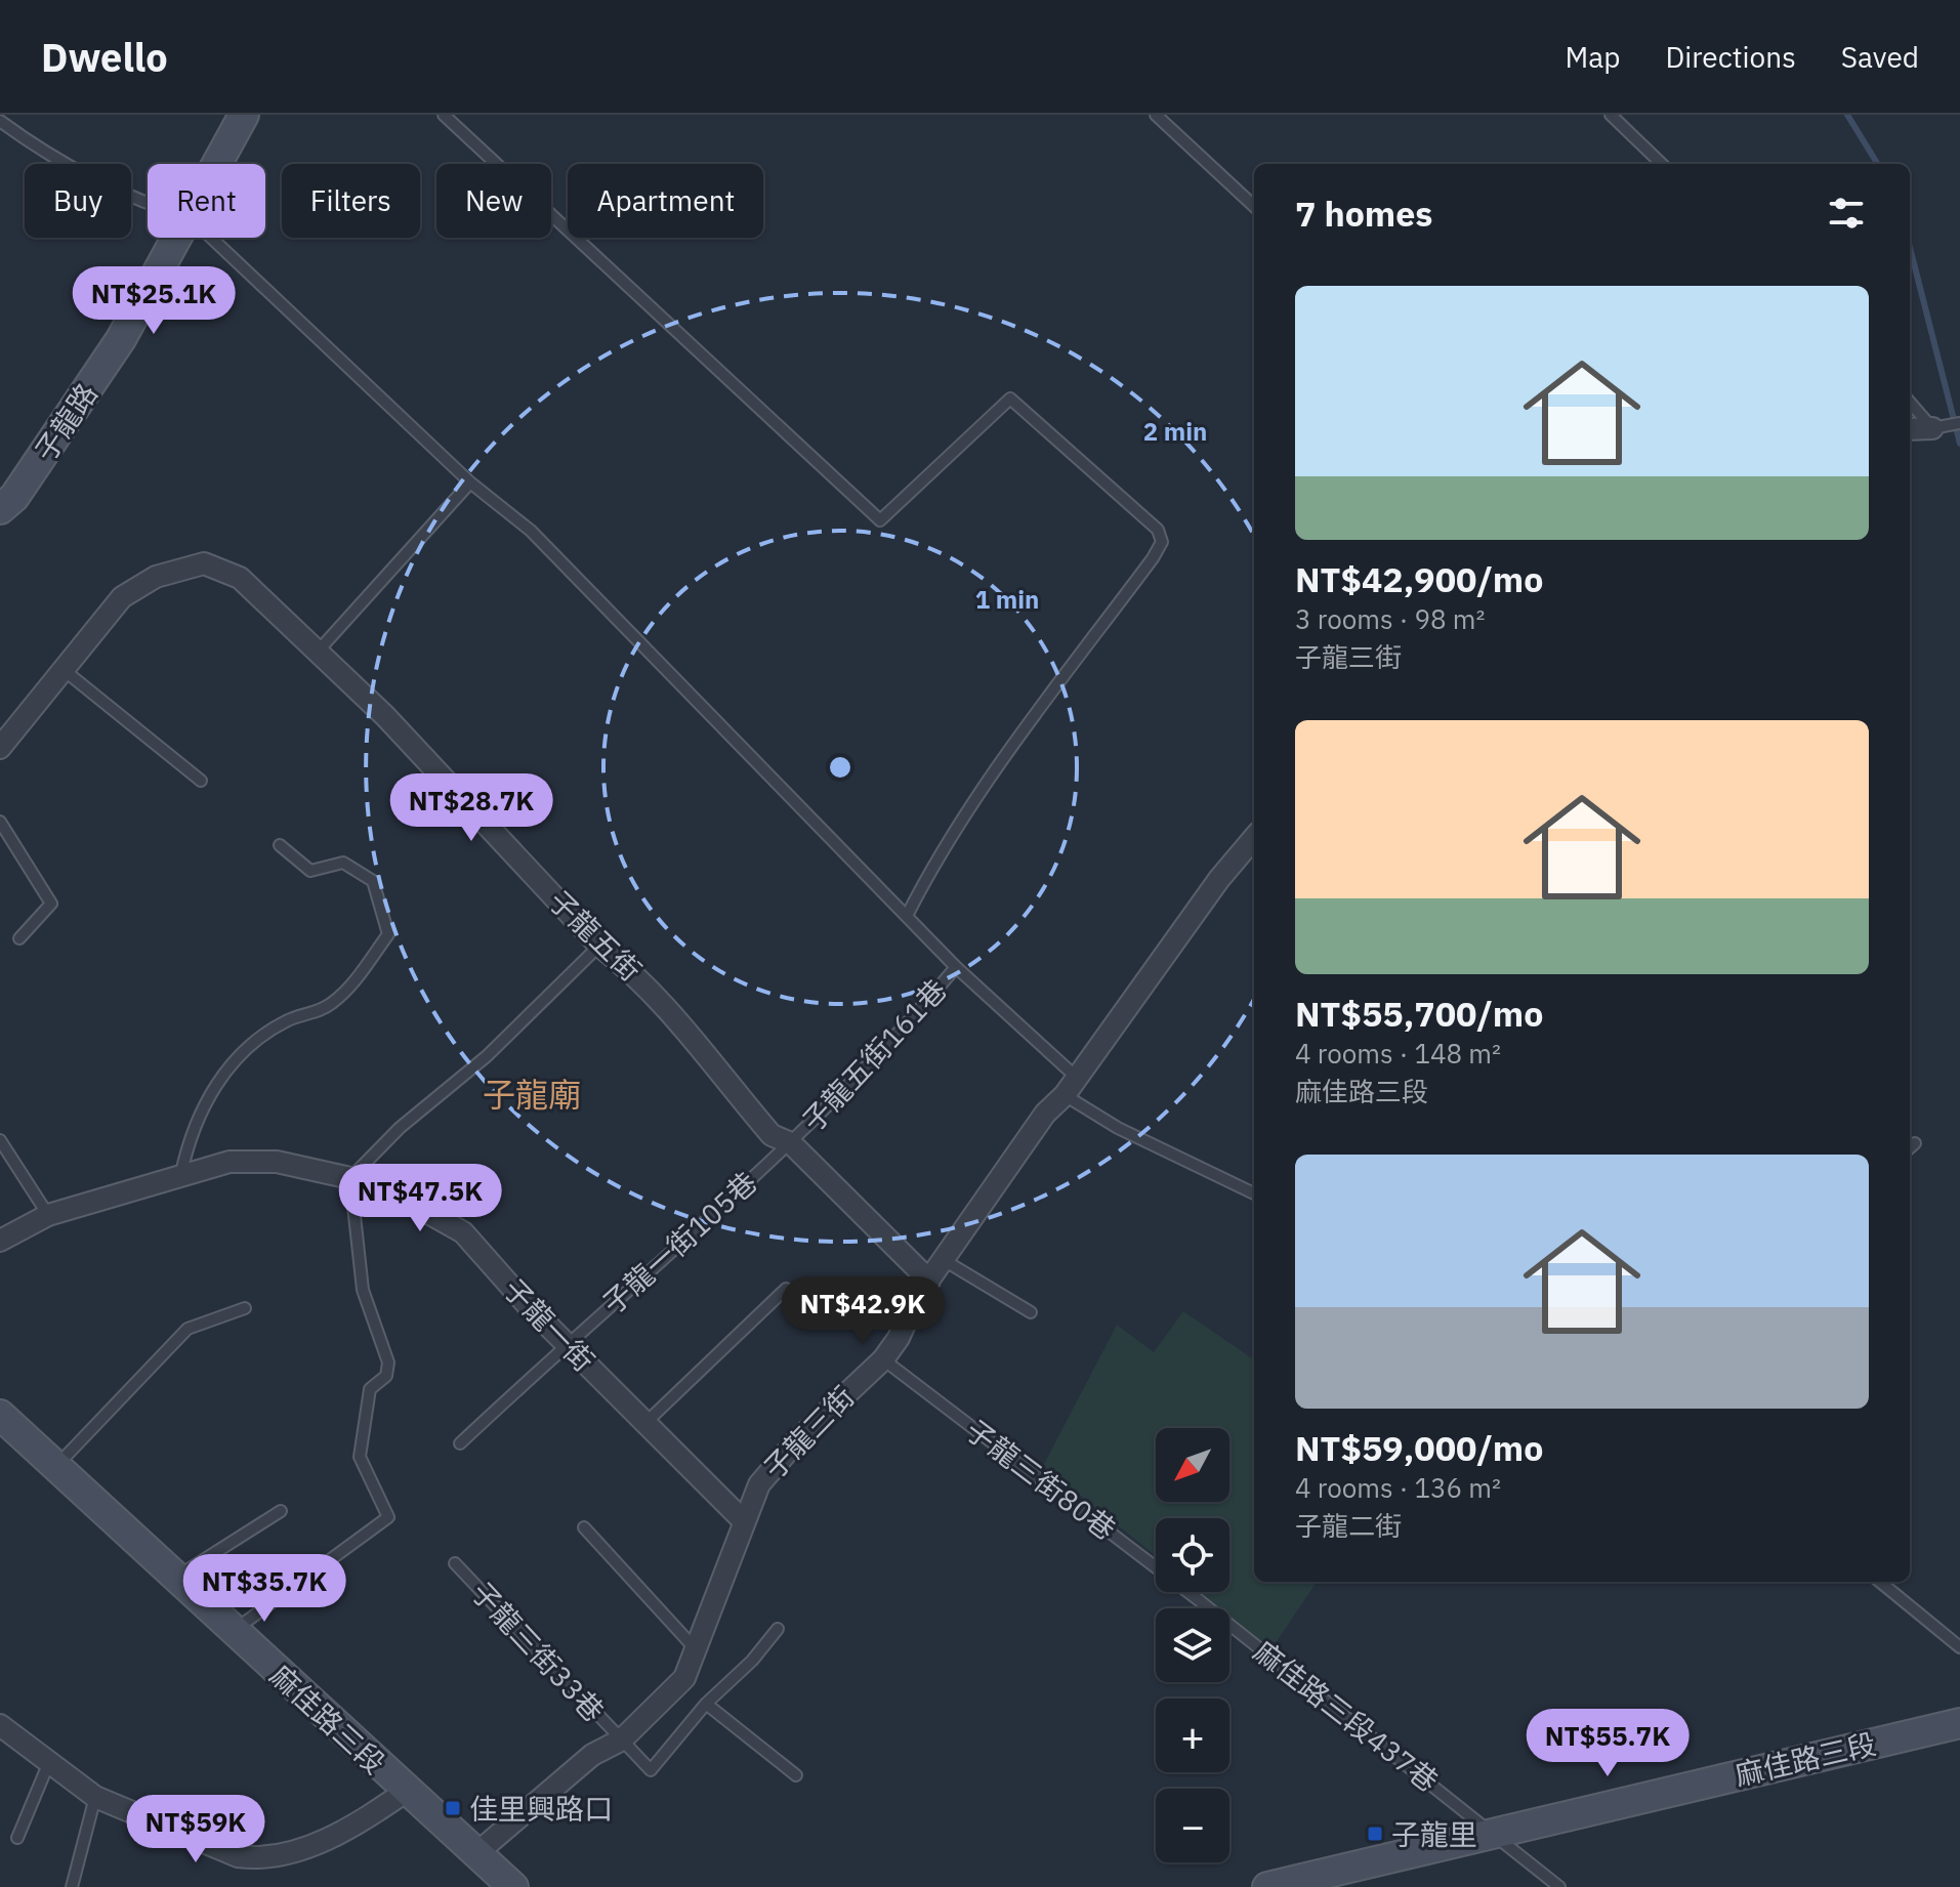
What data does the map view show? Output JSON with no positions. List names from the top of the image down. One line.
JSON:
{"streets":{"main road":["子龍路","麻佳路三段"],"street":["子龍五街","子龍一街","子龍三街"],"lane":["子龍五街161巷","子龍一街105巷","子龍三街80巷","子龍三街33巷","麻佳路三段437巷"]},"crossings":[["子龍五街","子龍五街161巷"],["子龍五街","子龍一街105巷"],["子龍五街","子龍三街"],["子龍五街161巷","子龍一街105巷"],["子龍一街105巷","子龍一街"],["子龍一街","子龍三街"],["子龍三街","子龍三街80巷"],["子龍三街","子龍三街33巷"],["子龍三街","麻佳路三段"],["子龍三街80巷","麻佳路三段437巷"],["麻佳路三段437巷","麻佳路三段"]],"districts":["子龍廟"],"places":{"transit":["佳里興路口","子龍里"]},"north":"bottom left","page":{"header":"Dwello","nav":["Map","Directions","Saved"],"chip":["Buy","Rent","Filters","New","Apartment"],"heading":"7 homes","list":[{"name":"NT$42,900/mo","note":"3 rooms · 98 m² · 子龍三街"},{"name":"NT$55,700/mo","note":"4 rooms · 148 m² · 麻佳路三段"},{"name":"NT$59,000/mo","note":"4 rooms · 136 m² · 子龍二街"}],"price":["NT$25.1K","NT$28.7K","NT$47.5K","NT$42.9K","NT$35.7K","NT$55.7K","NT$59K"],"map_buttons":["+","−"]},"rings":["2 min","1 min"]}
